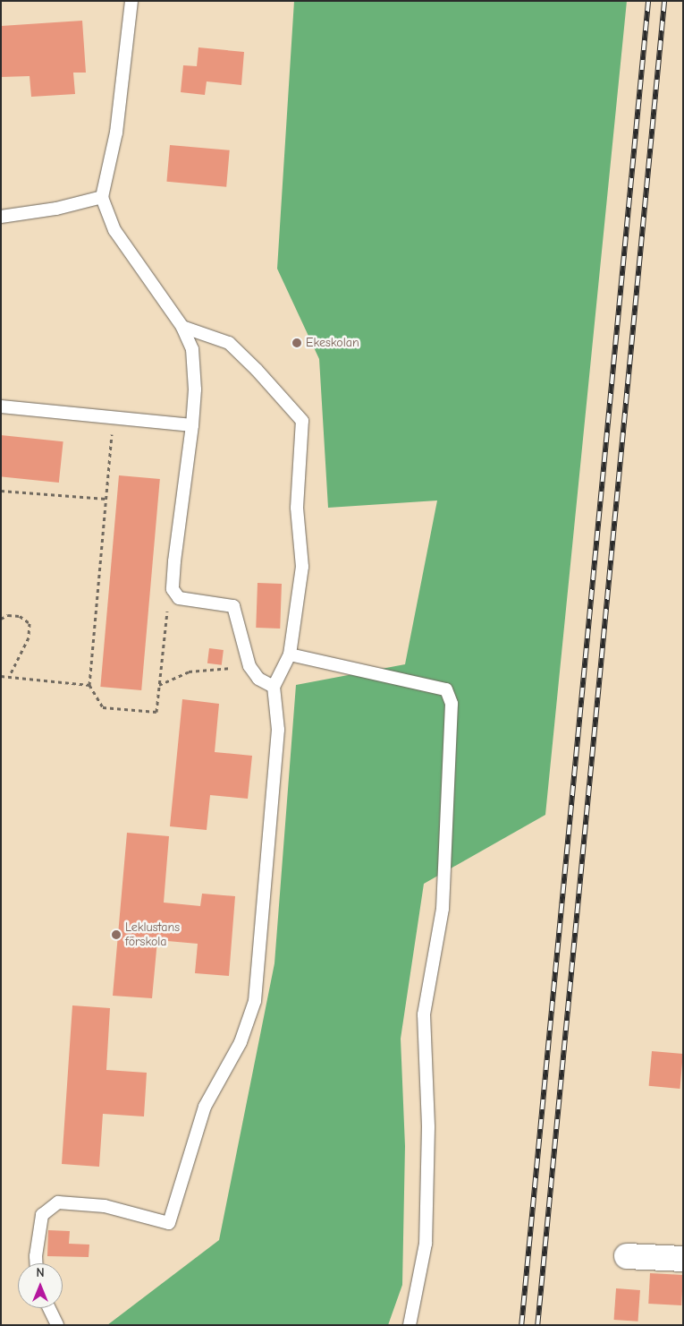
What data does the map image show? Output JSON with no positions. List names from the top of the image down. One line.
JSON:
{"places":["Ekeskolan","Leklustans förskola"],"north":"top"}
